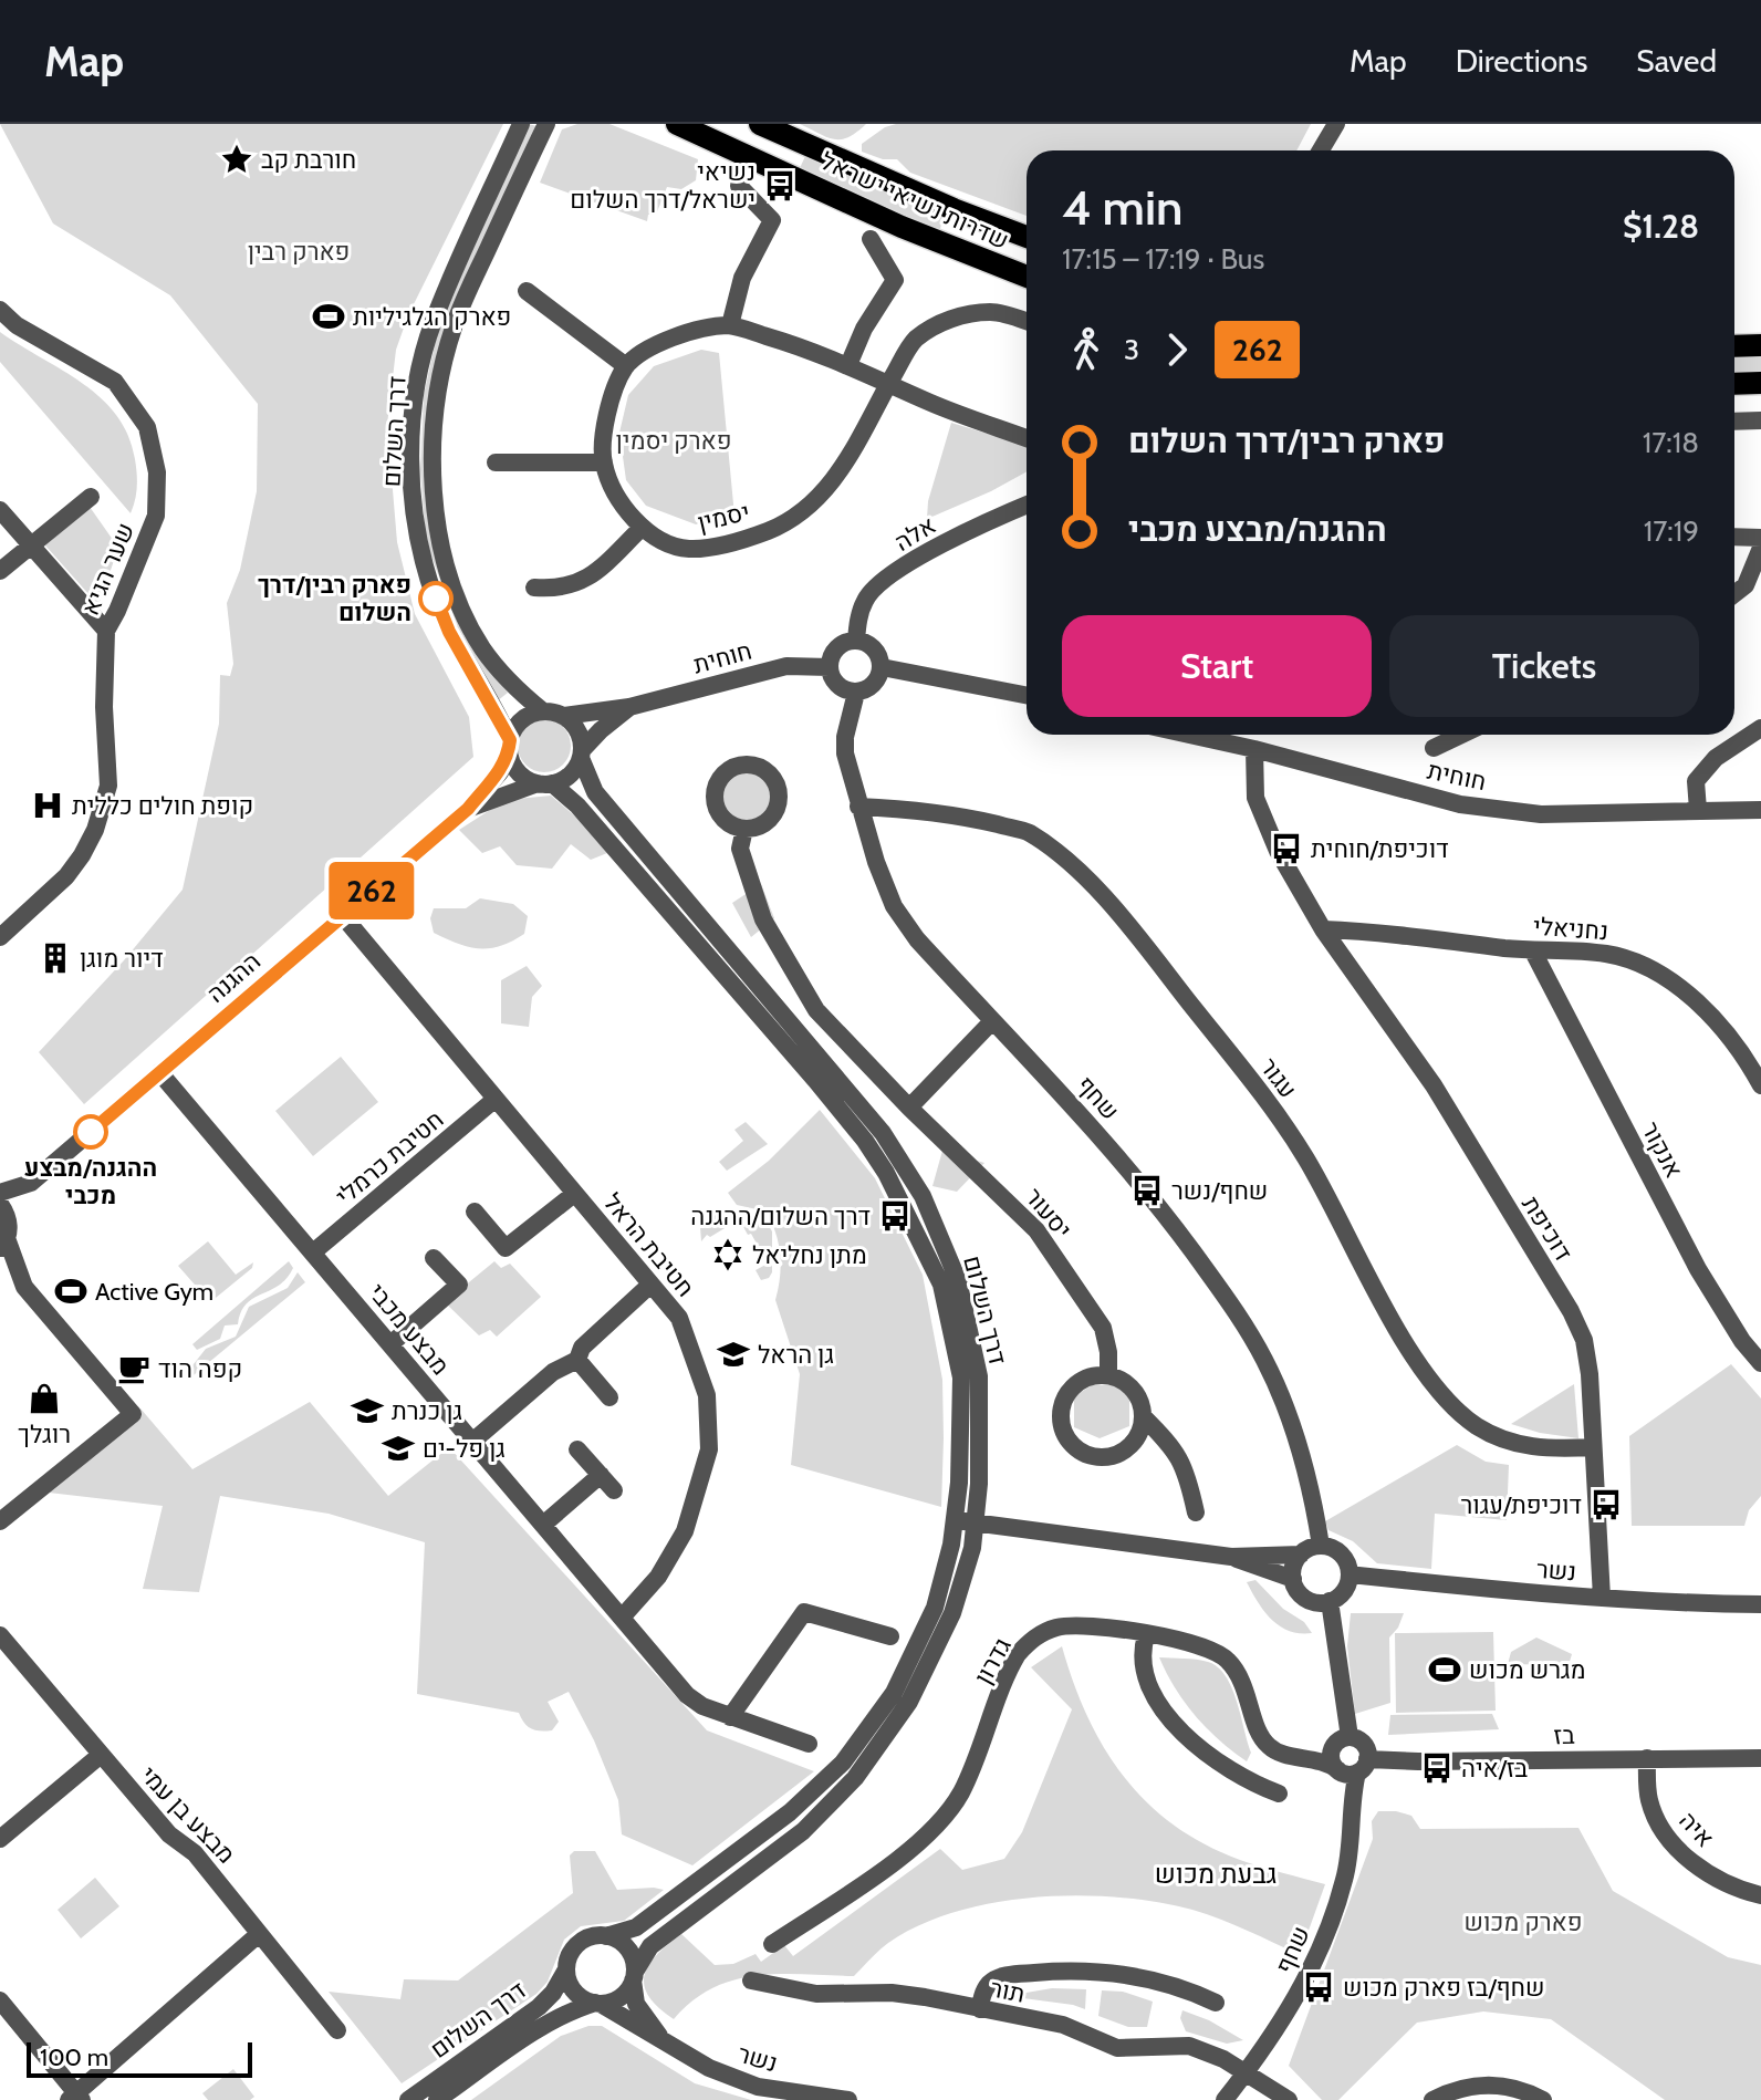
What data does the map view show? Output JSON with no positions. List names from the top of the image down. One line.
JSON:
{"streets":{"main road":["שדרות נשיאי ישראל"],"street":["דרך השלום","יסמין","אלה","שער הגיא","חוחית","נחניאלי","ההגנה","עגור","שחף","אנקור","חטיבת כרמלי","יסעור","דוכיפת","חטיבת הראל","מבצע מכבי","נשר","גדרון","בז","מבצע בן עמי","איה","תור"]},"crossings":[["דרך השלום","חוחית"],["דרך השלום","ההגנה"],["דרך השלום","נשר"],["אלה","חוחית"],["אלה","שחף"],["חוחית","ההגנה"],["חוחית","שחף"],["חוחית","דוכיפת"],["נחניאלי","אנקור"],["נחניאלי","דוכיפת"],["ההגנה","חטיבת הראל"],["ההגנה","מבצע מכבי"],["עגור","שחף"],["עגור","דוכיפת"],["שחף","נשר"],["שחף","גדרון"],["שחף","בז"],["שחף","תור"],["חטיבת כרמלי","חטיבת הראל"],["חטיבת כרמלי","מבצע מכבי"],["דוכיפת","נשר"],["חטיבת הראל","מבצע מכבי"],["גדרון","בז"],["בז","איה"]],"districts":["גבעת מכוש"],"parks":["פארק רבין","פארק יסמין","פארק מכוש"],"places":{"place":["חורבת קב"],"bus stop":["נשיאי ישראל/דרך השלום","דוכיפת/חוחית","שחף/נשר","דרך השלום/ההגנה","דוכיפת/עגור","בז/איה","שחף/בז פארק מכוש"],"sports":["פארק הגלגיליות","Active Gym","מגרש מכוש"],"other":["פארק רבין/דרך השלום","ההגנה/מבצע מכבי"],"hospital":["קופת חולים כללית"],"building":["דיור מוגן"],"synagogue":["מתן נחליאל"],"school or university":["גן הראל","גן כנרת","גן פל-ים"],"cafe":["קפה הוד"],"shop":["רוגלך"]},"lines":["bus line 262"],"scale_bar":"100 m","page":{"header":"Map","nav":["Map","Directions","Saved"],"on_map":"262","heading":["4 min","17:15 – 17:19 · Bus","$1.28"],"legs":["3","262"],"list":[{"name":"פארק רבין/דרך השלום","value":"17:18"},{"name":"ההגנה/מבצע מכבי","value":"17:19"}],"buttons":["Start","Tickets"],"scale":"100 m"}}
